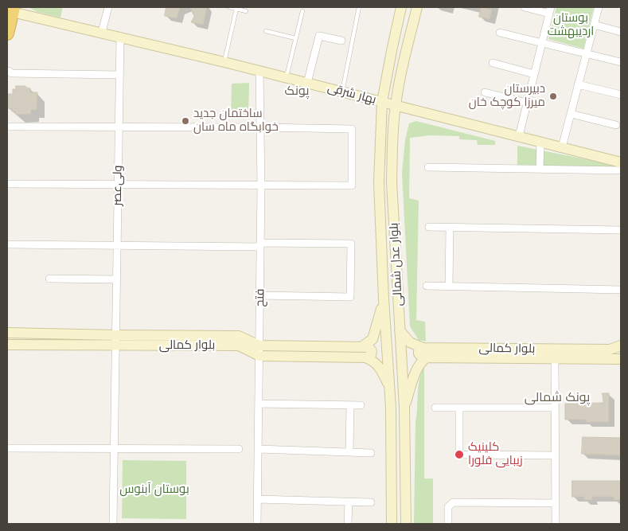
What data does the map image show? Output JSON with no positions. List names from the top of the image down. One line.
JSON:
{"streets":{"street":["بهار شرقی","ولی‌عصر","بلوار عدل شمالی","فتح","بلوار کمالی"]},"crossings":[["بهار شرقی","ولی‌عصر"],["بهار شرقی","بلوار عدل شمالی"],["بهار شرقی","فتح"],["ولی‌عصر","بلوار کمالی"],["فتح","بلوار کمالی"]],"districts":["پونک","پونک شمالی"],"parks":["بوستان اردیبهشت","بوستان آبنوس"],"places":["دبیرستان میرزا کوچک خان","ساختمان جدید خوابگاه ماه سان","کلینیک زیبایی فلورا"]}
